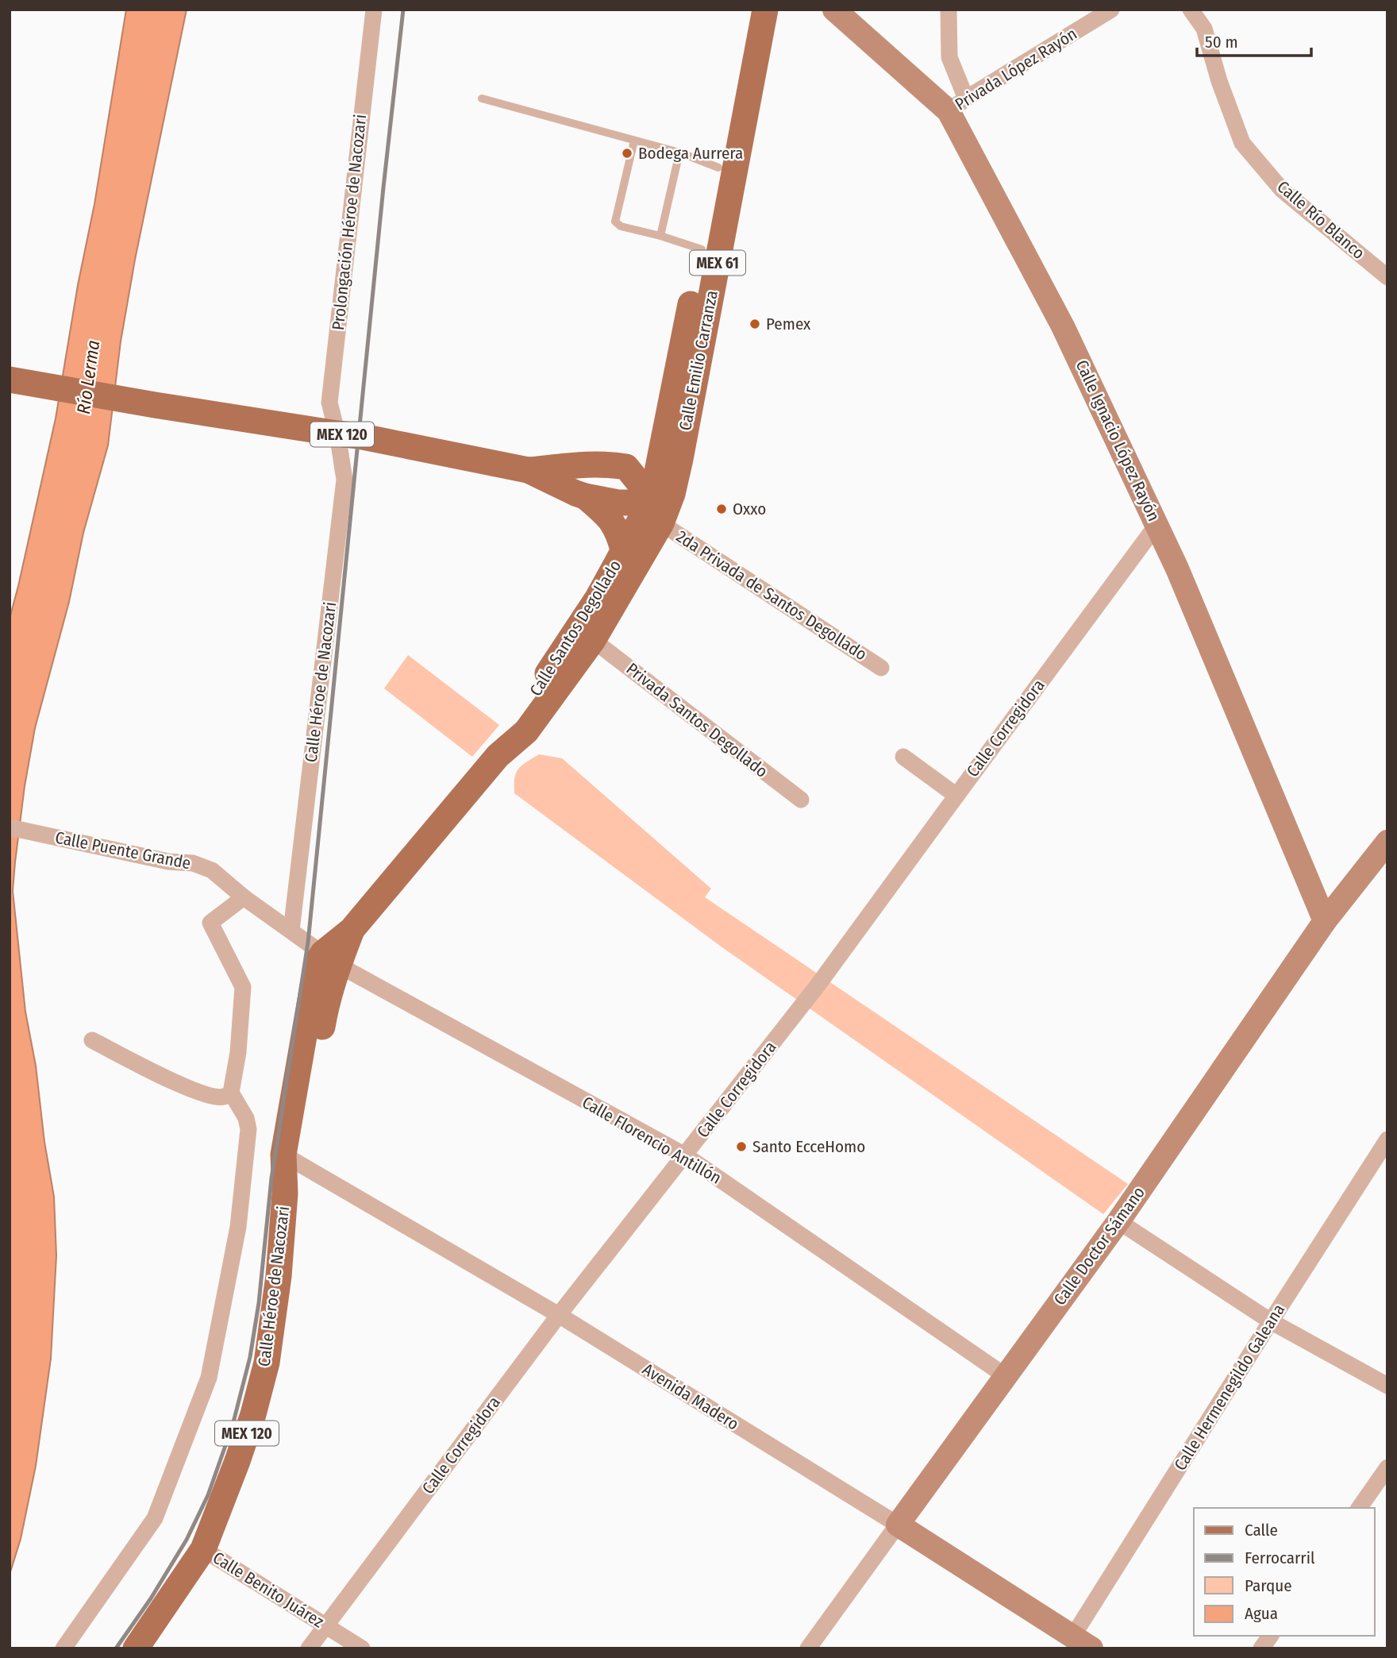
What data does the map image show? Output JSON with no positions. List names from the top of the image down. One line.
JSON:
{"streets":{"main road":["MEX 61","Calle Emilio Carranza","MEX 120","Calle Santos Degollado","Calle Héroe de Nacozari"],"street":["Privada López Rayón","Calle Río Blanco","Prolongación Héroe de Nacozari","Calle Ignacio López Rayón","2da Privada de Santos Degollado","Privada Santos Degollado","Calle Corregidora","Calle Puente Grande","Calle Florencio Antillón","Calle Doctor Sámano","Calle Hermenegildo Galeana","Avenida Madero","Calle Benito Juárez"]},"crossings":[["Privada López Rayón","Calle Ignacio López Rayón"],["Prolongación Héroe de Nacozari","MEX 120"],["Prolongación Héroe de Nacozari","Calle Héroe de Nacozari"],["Calle Emilio Carranza","MEX 120"],["Calle Emilio Carranza","2da Privada de Santos Degollado"],["Calle Emilio Carranza","Calle Santos Degollado"],["MEX 120","2da Privada de Santos Degollado"],["MEX 120","Calle Santos Degollado"],["MEX 120","Calle Héroe de Nacozari"],["Calle Ignacio López Rayón","Calle Corregidora"],["Calle Ignacio López Rayón","Calle Doctor Sámano"],["2da Privada de Santos Degollado","Calle Santos Degollado"],["Calle Santos Degollado","Calle Héroe de Nacozari"],["Calle Santos Degollado","Privada Santos Degollado"],["Calle Santos Degollado","Calle Puente Grande"],["Calle Santos Degollado","Calle Florencio Antillón"],["Calle Héroe de Nacozari","Calle Puente Grande"],["Calle Héroe de Nacozari","Calle Florencio Antillón"],["Calle Héroe de Nacozari","Avenida Madero"],["Calle Héroe de Nacozari","Calle Benito Juárez"],["Calle Corregidora","Calle Florencio Antillón"],["Calle Corregidora","Avenida Madero"],["Calle Corregidora","Calle Benito Juárez"],["Calle Puente Grande","Calle Florencio Antillón"],["Calle Florencio Antillón","Calle Doctor Sámano"],["Calle Doctor Sámano","Avenida Madero"],["Calle Hermenegildo Galeana","Avenida Madero"]],"water":["Río Lerma"],"places":["Bodega Aurrera","Pemex","Oxxo","Santo EcceHomo"],"legend":["Calle","Ferrocarril","Parque","Agua"],"scale_bar":"50 m"}
